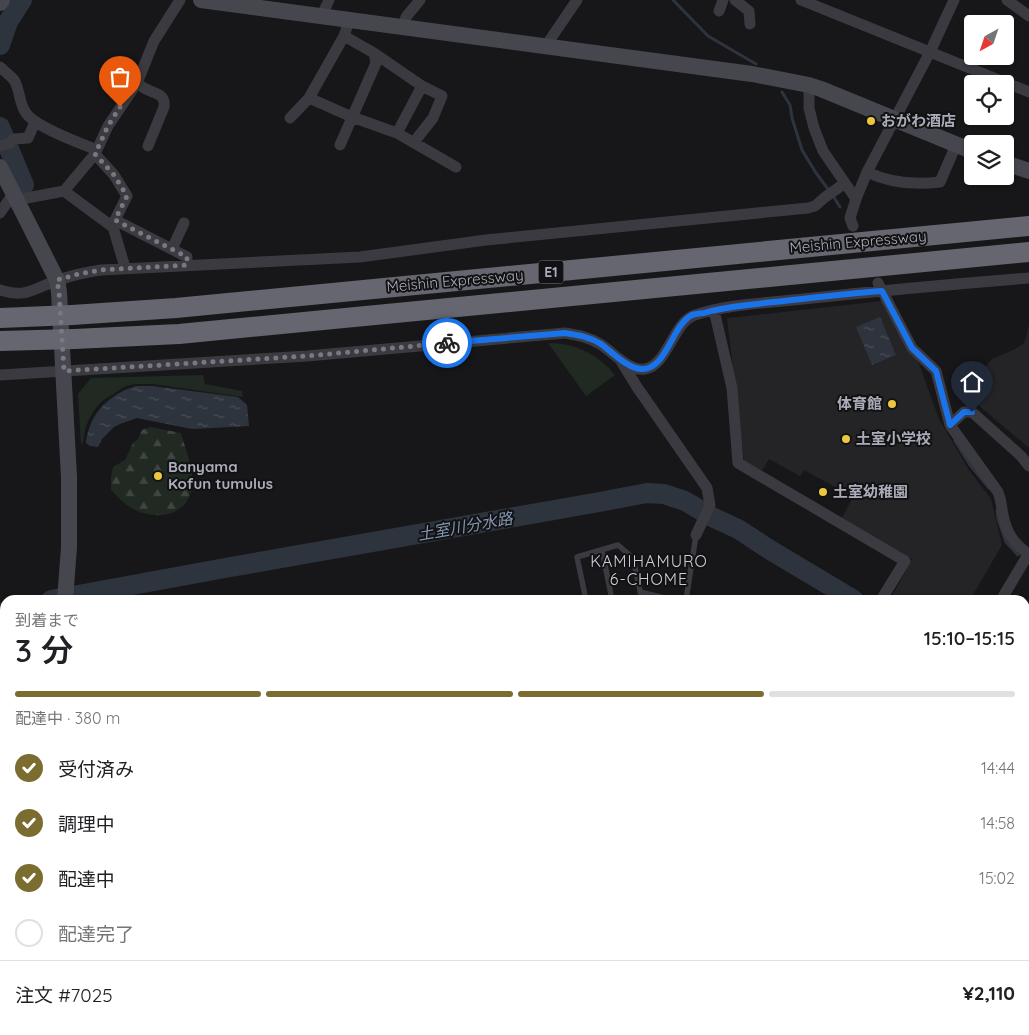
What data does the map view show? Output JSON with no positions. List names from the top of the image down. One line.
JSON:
{"streets":{"highway":["Meishin Expressway","E1"]},"districts":["KAMIHAMURO 6-CHOME"],"water":["土室川分水路"],"places":["おがわ酒店","体育館","土室小学校","Banyama Kofun tumulus","土室幼稚園"],"north":"bottom left","page":{"heading":["3 分","到着まで","15:10–15:15"],"panel":["注文 #7025","¥2,110"],"bar":"配達中 · 380 m","list":[["受付済み","14:44"],["調理中","14:58"],["配達中","15:02"],"配達完了"]}}
